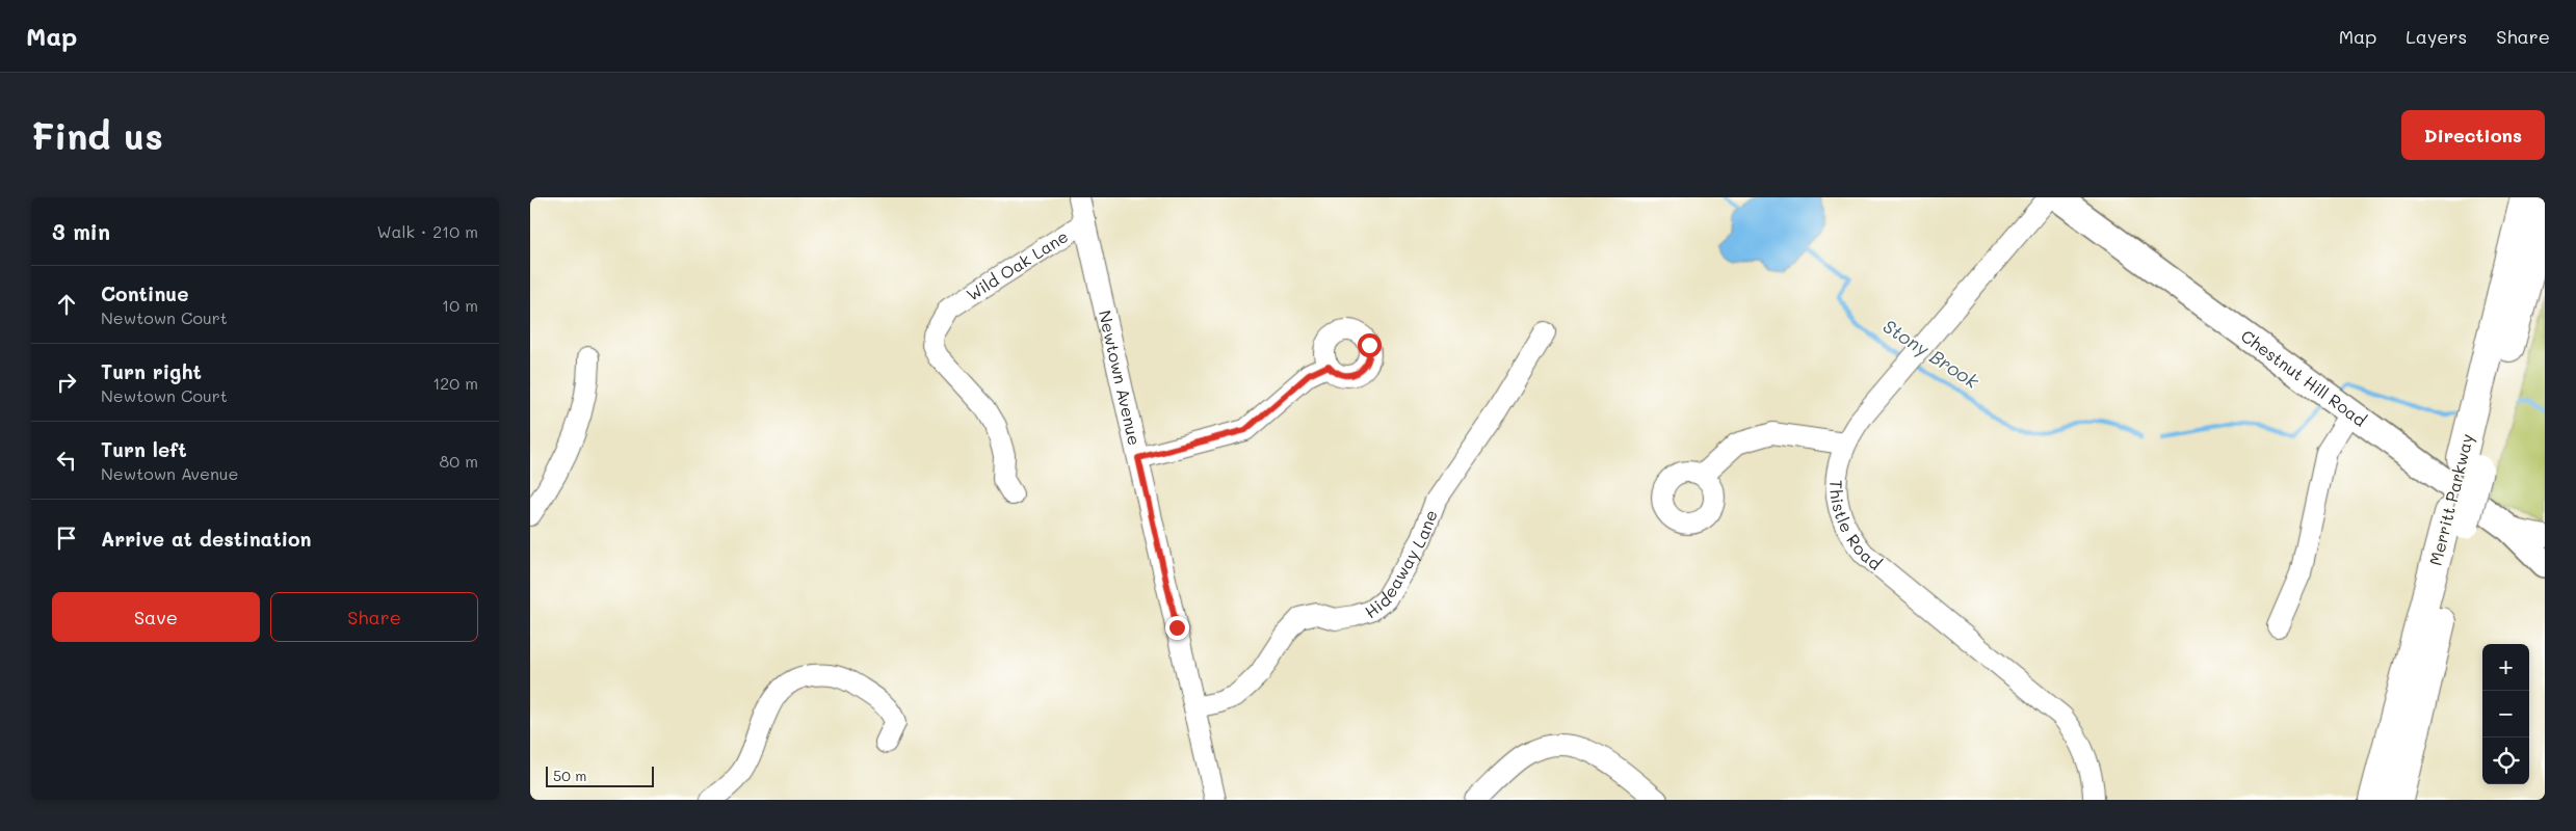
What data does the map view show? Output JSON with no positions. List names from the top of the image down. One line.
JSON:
{"streets":{"highway":["Merritt Parkway"],"main road":["Chestnut Hill Road"],"street":["Wild Oak Lane","Newtown Avenue","Thistle Road","Hideaway Lane"]},"crossings":[["Wild Oak Lane","Newtown Avenue"],["Newtown Avenue","Hideaway Lane"]],"water":["Stony Brook"],"scale_bar":"50 m","page":{"header":"Map","nav":["Map","Layers","Share"],"buttons":["Directions",["Save","Share"]],"title":"Find us","heading":["3 min","Walk · 210 m"],"list":[["Continue","Newtown Court","10 m"],["Turn right","Newtown Court","120 m"],["Turn left","Newtown Avenue","80 m"],"Arrive at destination"],"map_buttons":["+","−"],"scale":"50 m"}}
